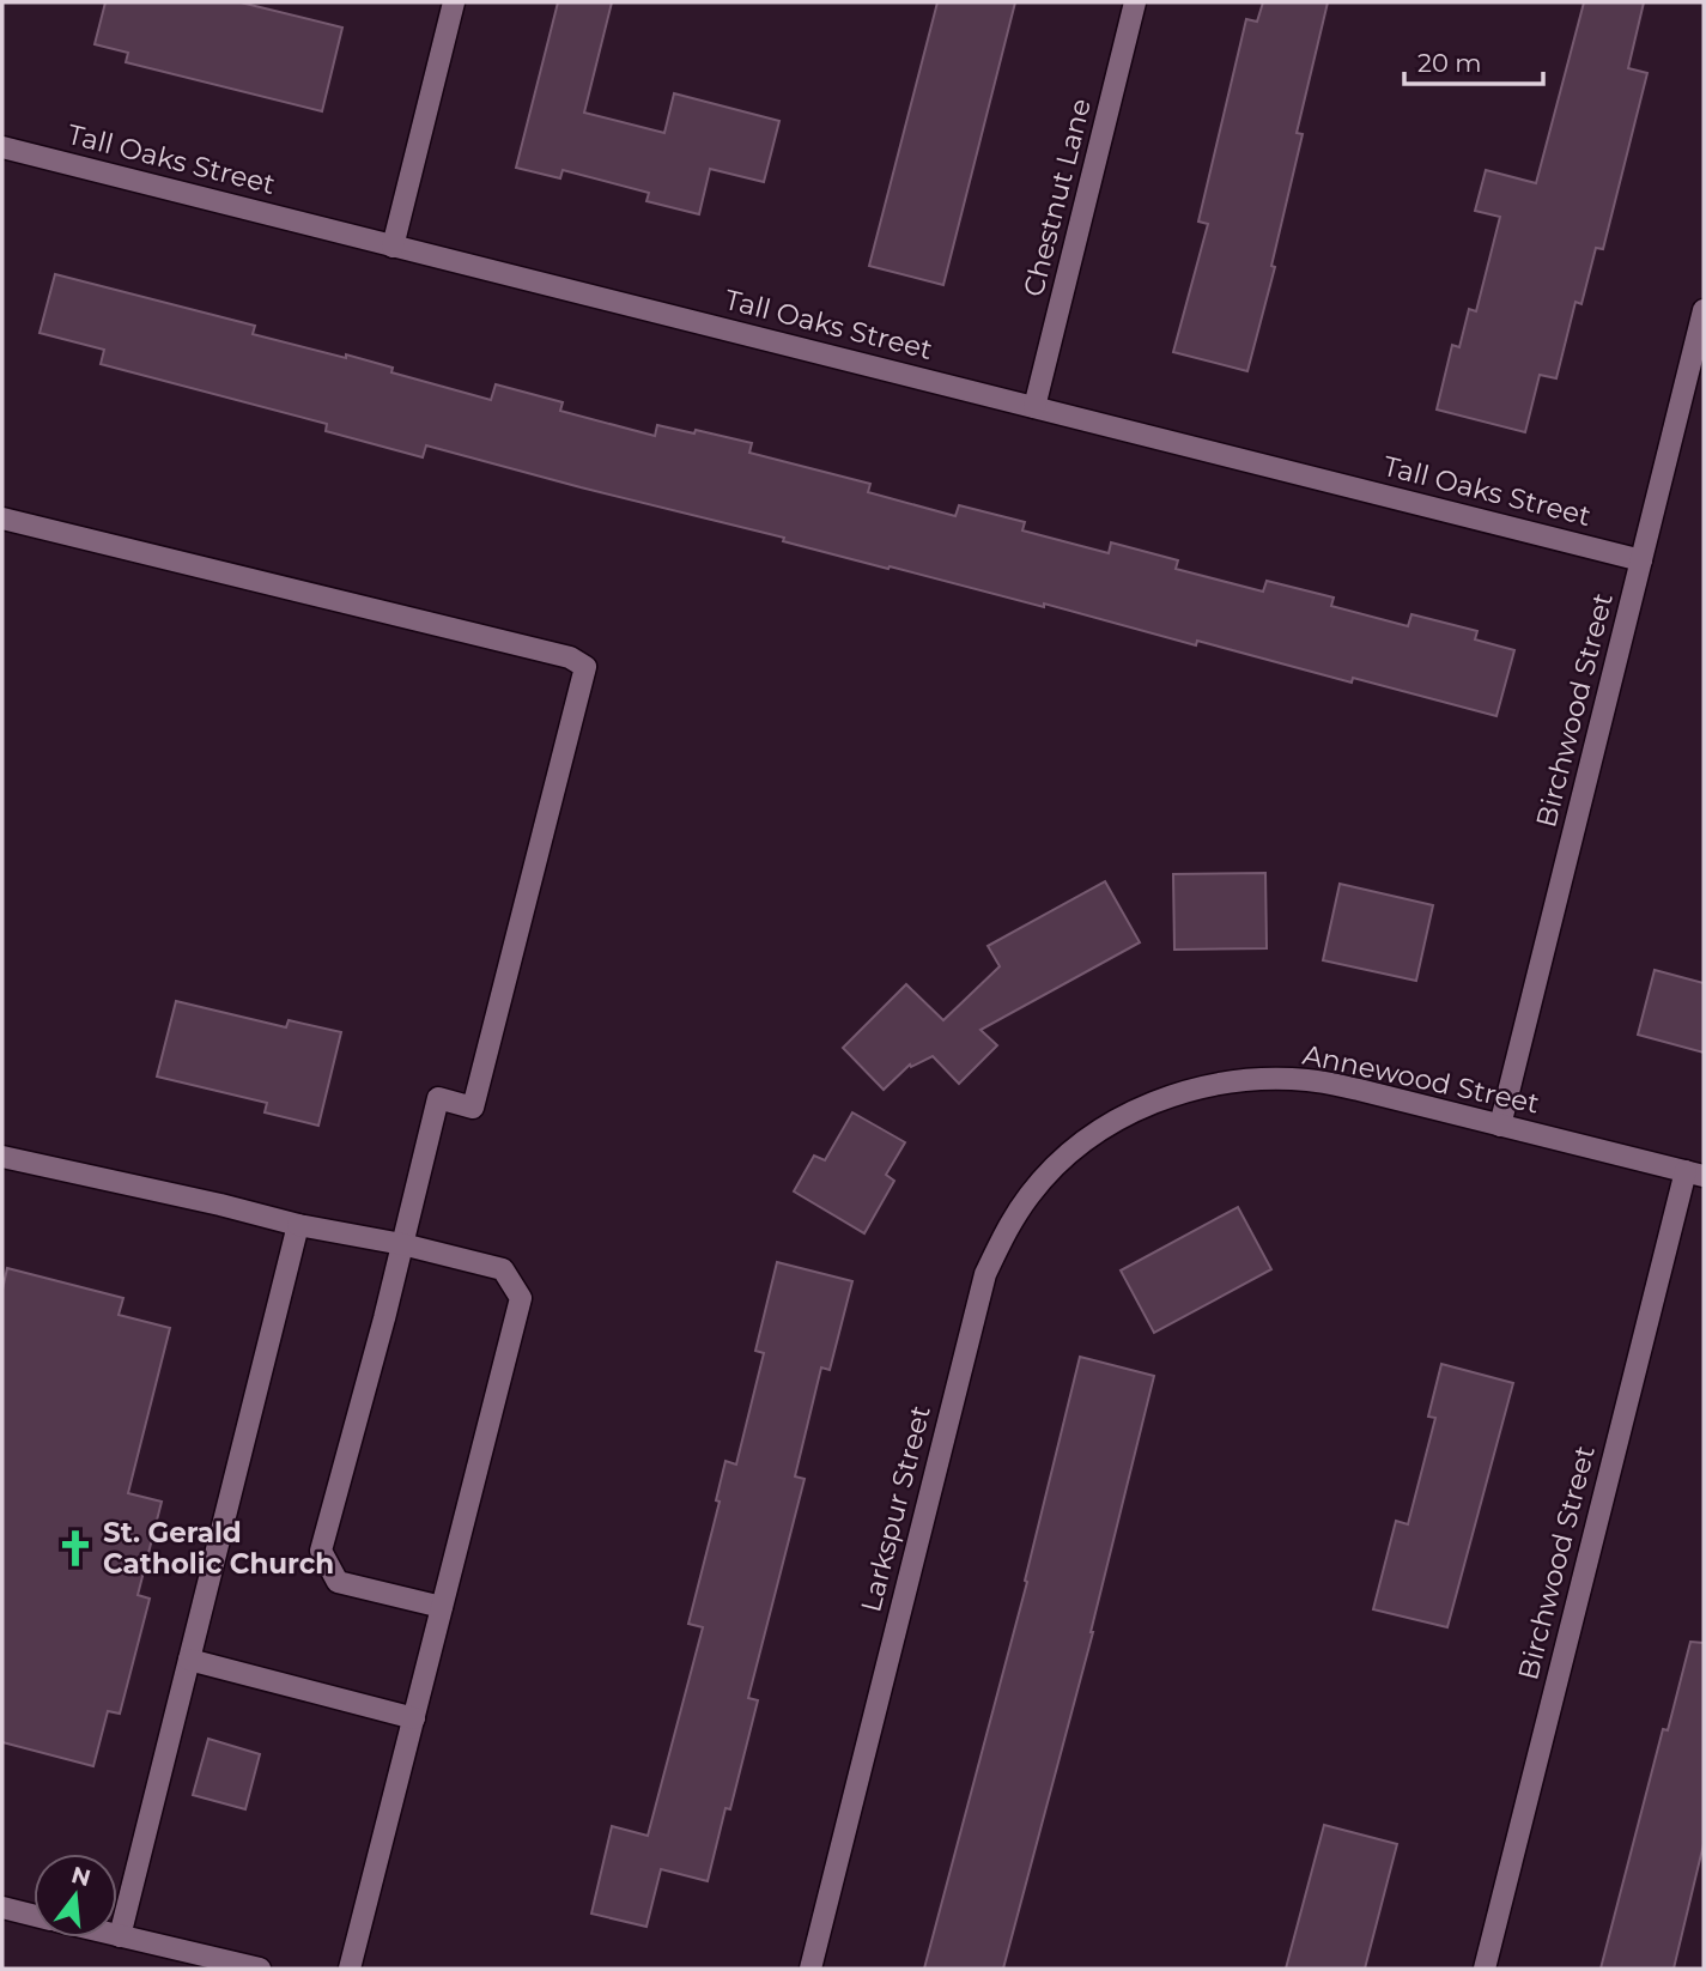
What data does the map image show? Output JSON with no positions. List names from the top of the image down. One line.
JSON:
{"streets":{"street":["Tall Oaks Street","Chestnut Lane","Birchwood Street","Annewood Street","Larkspur Street"]},"crossings":[["Tall Oaks Street","Chestnut Lane"],["Tall Oaks Street","Birchwood Street"],["Birchwood Street","Annewood Street"],["Annewood Street","Larkspur Street"]],"places":{"church":["St. Gerald Catholic Church"]},"scale_bar":"20 m","north":"top"}
